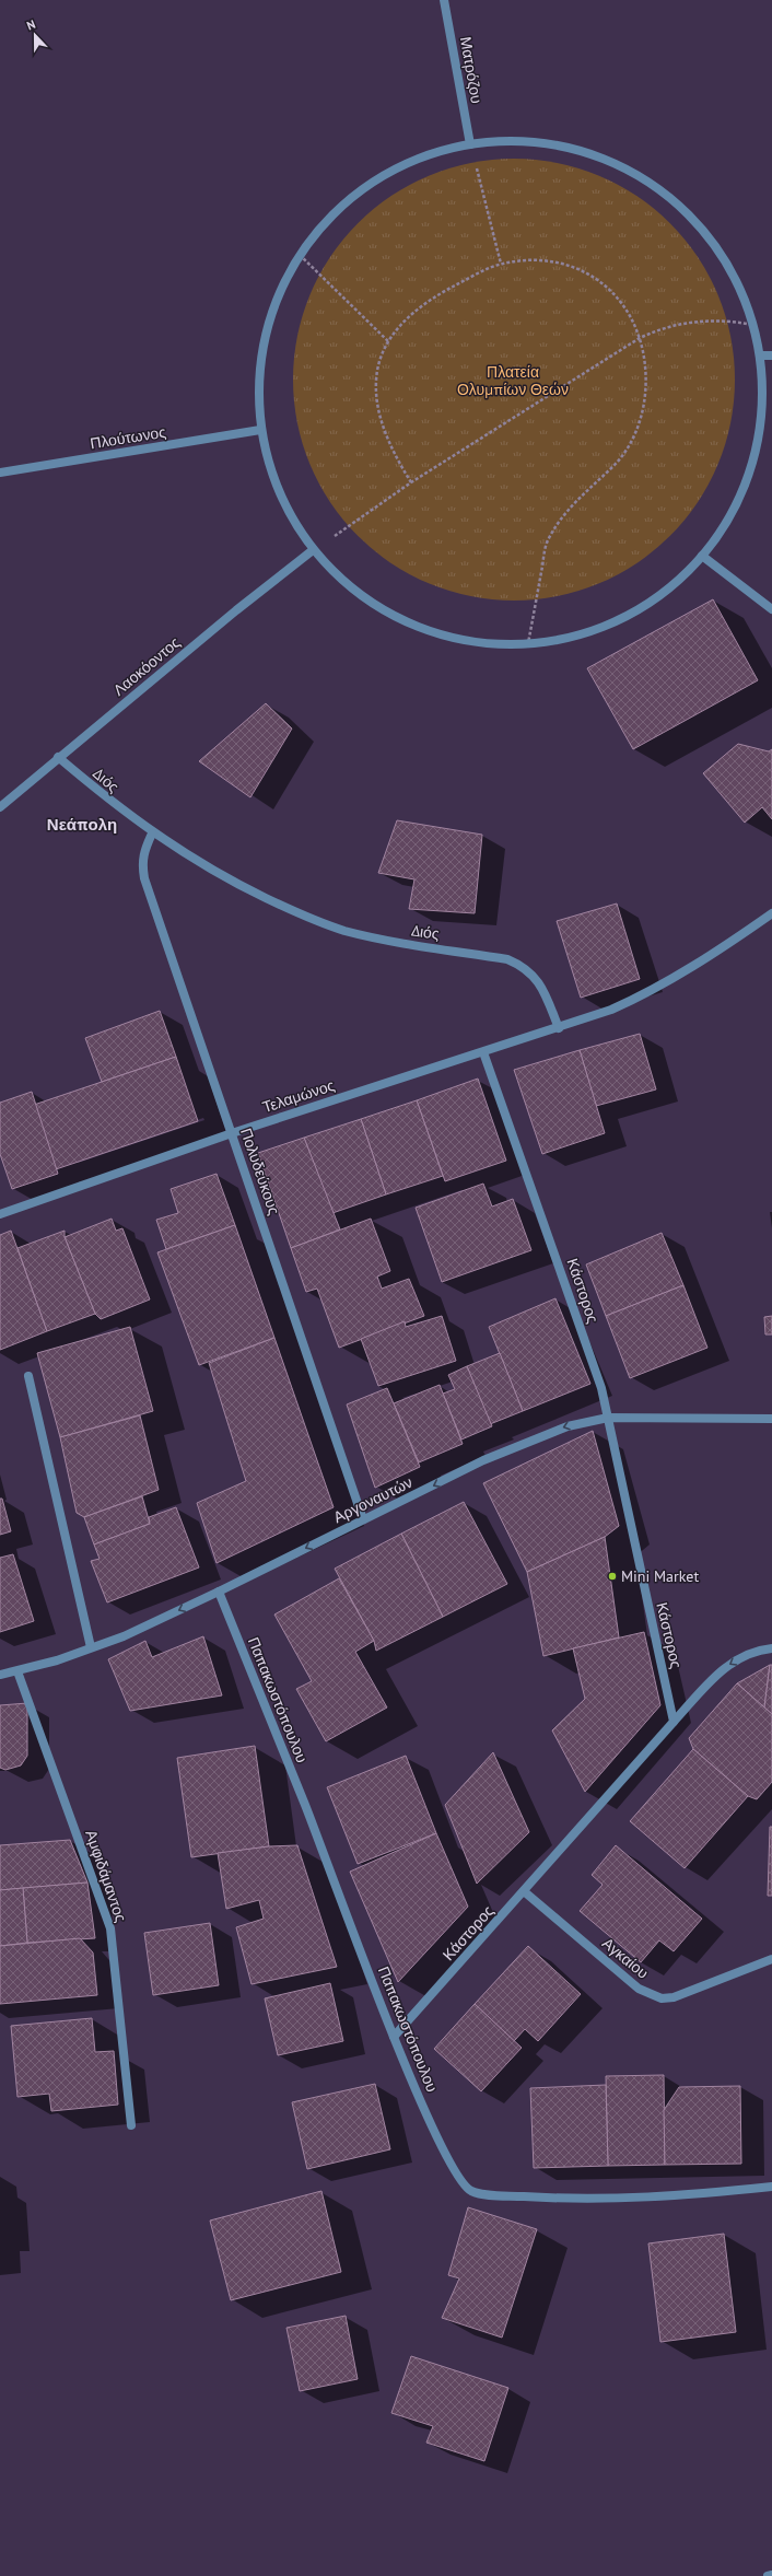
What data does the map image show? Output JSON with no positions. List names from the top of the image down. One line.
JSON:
{"streets":{"street":["Ματρόζου","Πλούτωνος","Λαοκόοντος","Διός","Τελαμώνος","Πολυδεύκους","Κάστορος","Αργοναυτών","Παπακωστόπουλου","Αμφιδάμαντος","Αγκαίου"]},"crossings":[["Λαοκόοντος","Διός"],["Διός","Τελαμώνος"],["Διός","Πολυδεύκους"],["Τελαμώνος","Πολυδεύκους"],["Τελαμώνος","Κάστορος"],["Πολυδεύκους","Αργοναυτών"],["Κάστορος","Αργοναυτών"],["Κάστορος","Παπακωστόπουλου"],["Κάστορος","Αγκαίου"],["Αργοναυτών","Παπακωστόπουλου"],["Αργοναυτών","Αμφιδάμαντος"]],"one_way":["Αργοναυτών"],"districts":["Νεάπολη"],"parks":["Πλατεία Ολυμπίων Θεών"],"places":["Mini Market"],"north":"top"}
